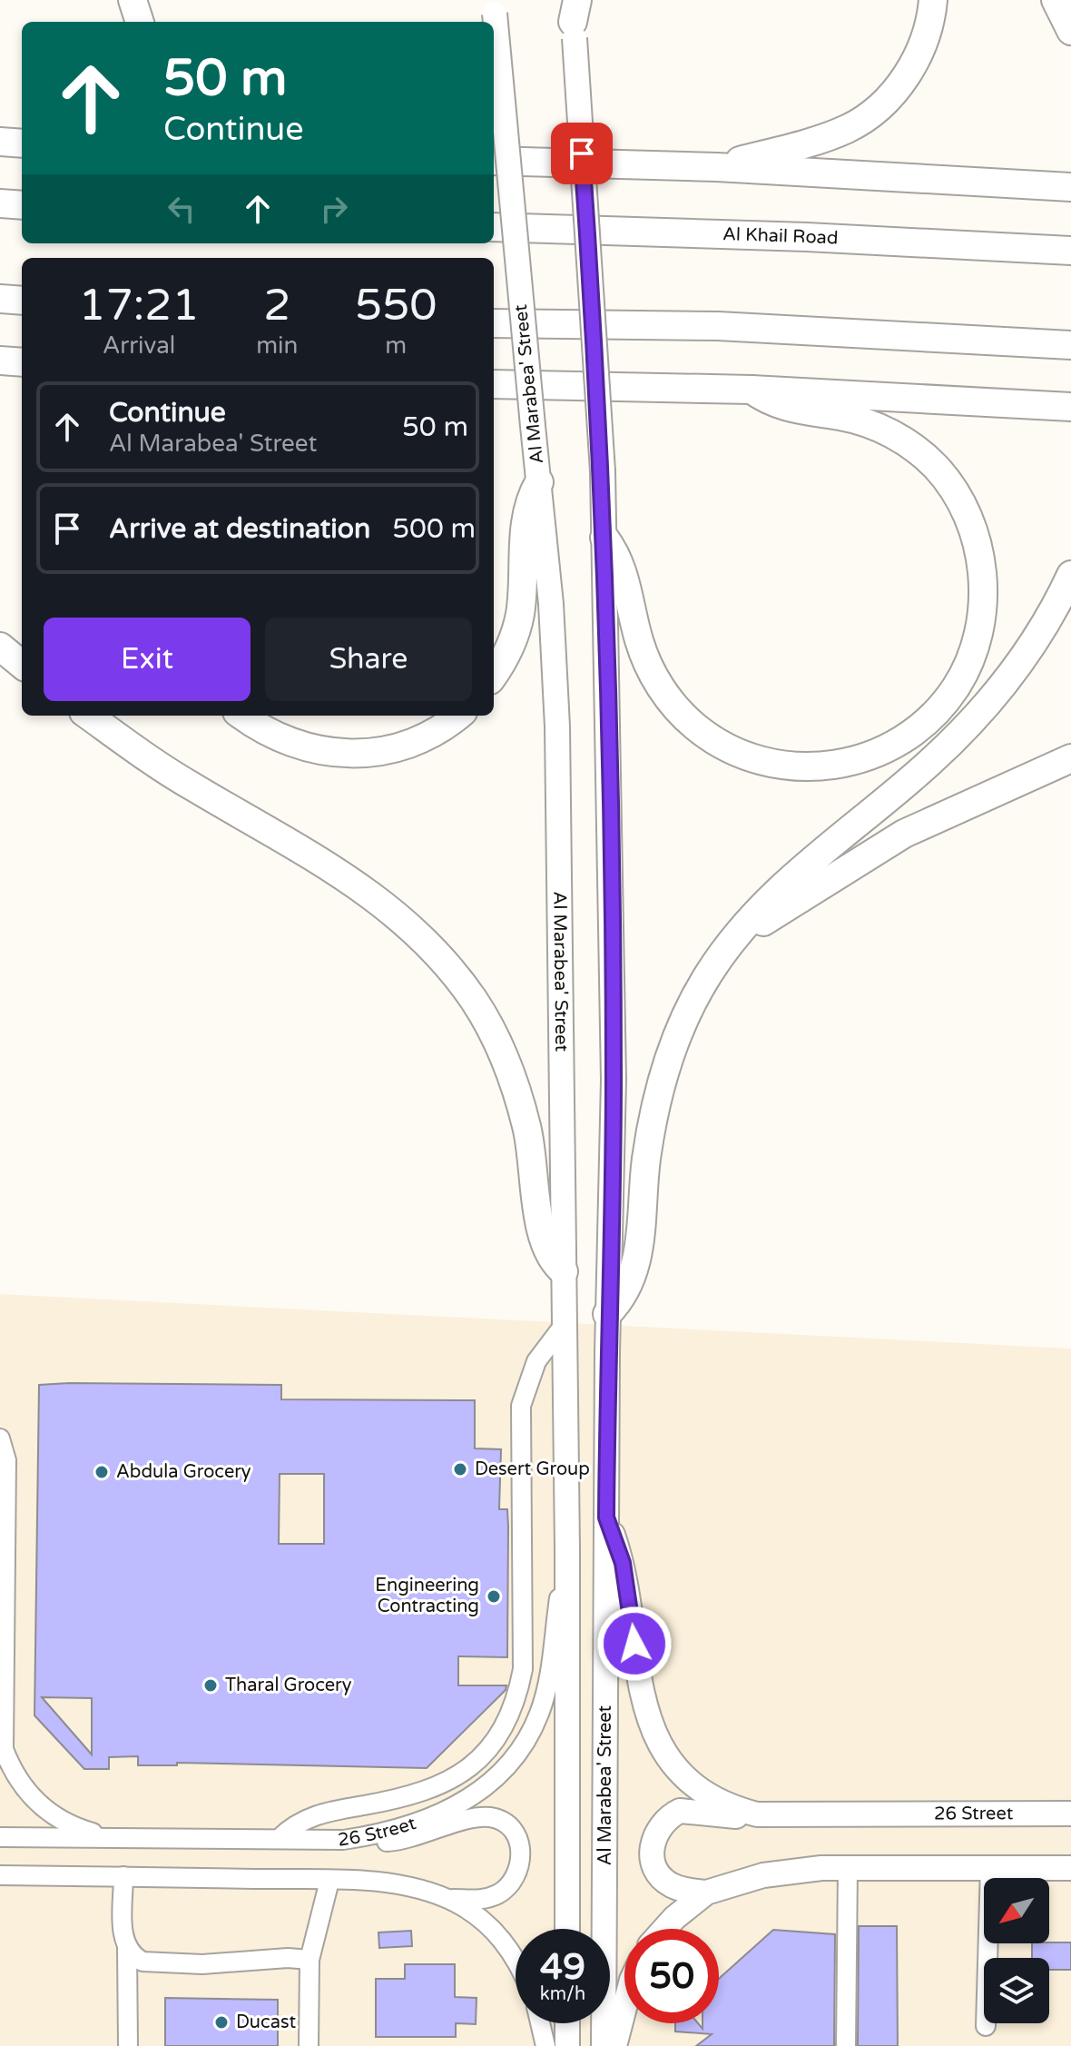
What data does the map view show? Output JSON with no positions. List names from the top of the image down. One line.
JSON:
{"streets":{"highway":["Al Khail Road"],"main road":["Al Marabea' Street","26 Street"]},"crossings":[["Al Marabea' Street","26 Street"]],"places":["Desert Group","Abdula Grocery","Engineering Contracting","Tharal Grocery","Ducast"],"north":"bottom left","page":{"turn":["50 m","Continue"],"eta":["17:21","Arrival","2","min","550","m"],"list":[{"name":"Continue","note":"Al Marabea' Street","value":"50 m"},{"name":"Arrive at destination","value":"500 m"}],"buttons":["Exit","Share"],"speed":"49 km/h","limit":"50"}}
